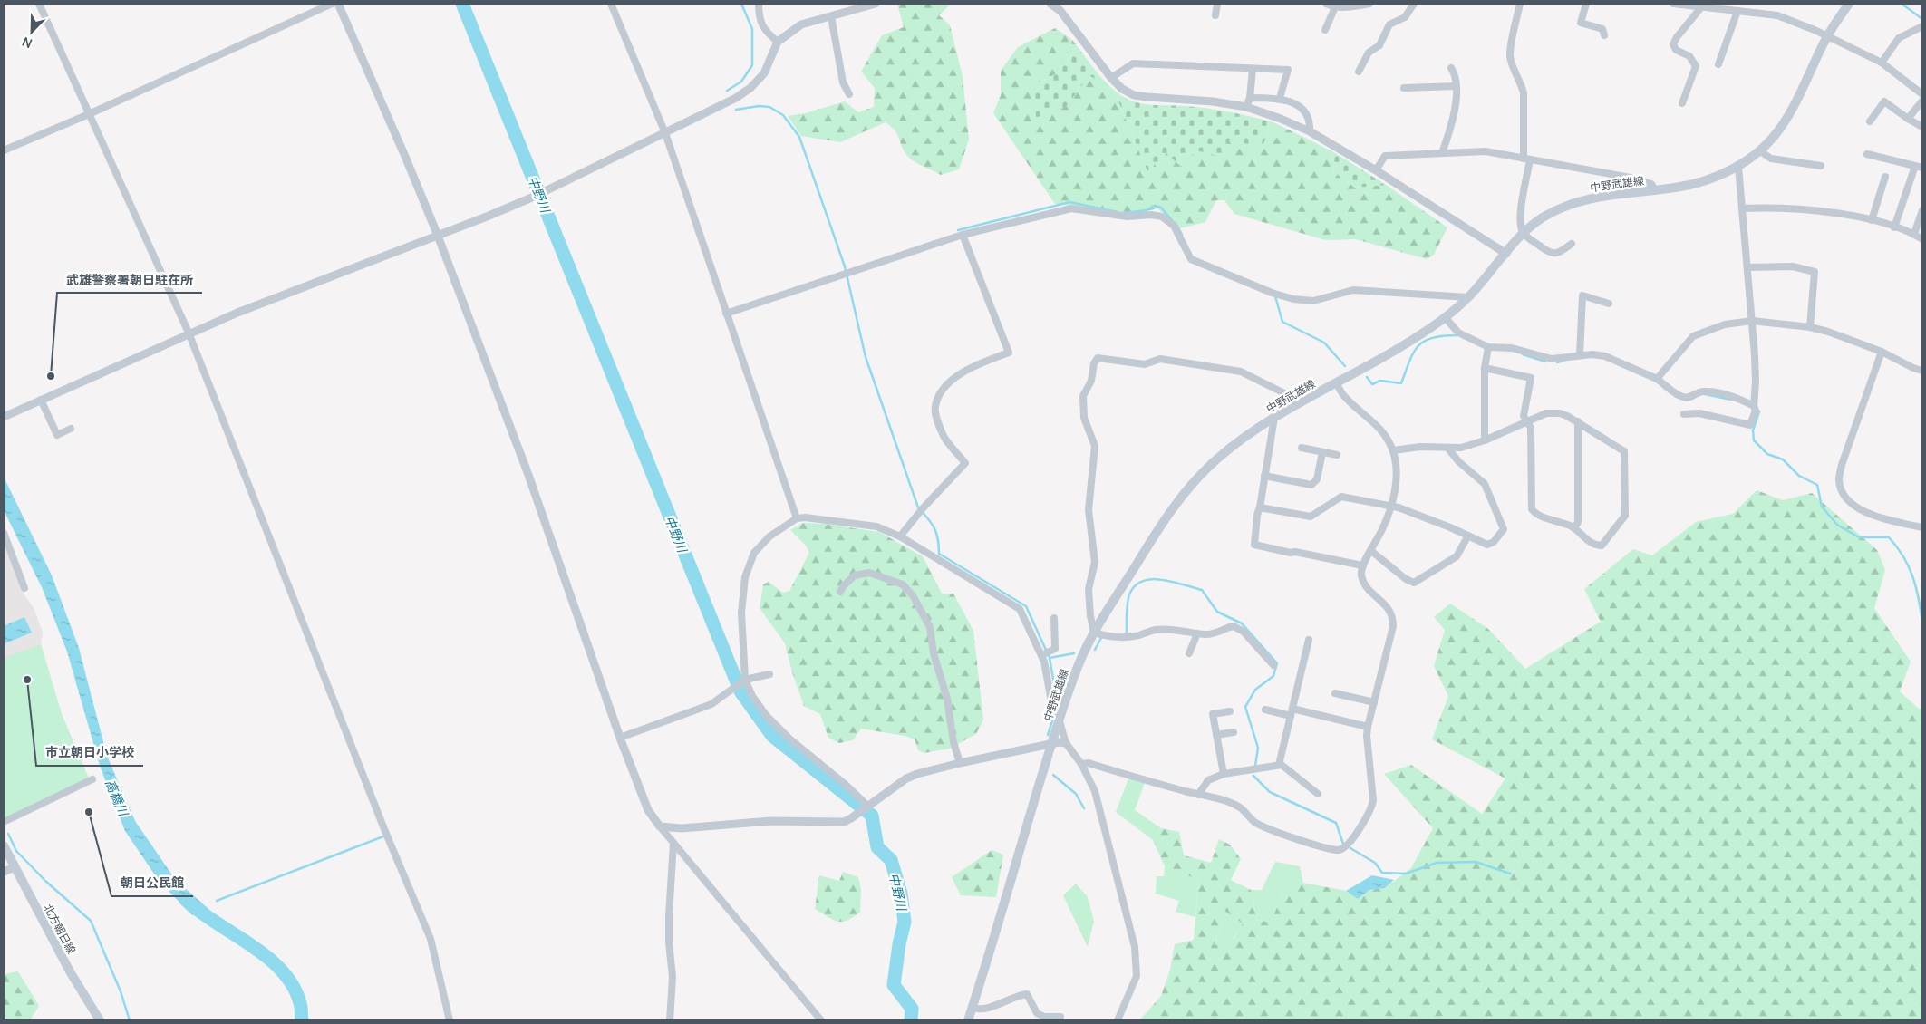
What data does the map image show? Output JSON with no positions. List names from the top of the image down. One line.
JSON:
{"streets":{"main road":["中野武雄線","北方朝日線"]},"water":["中野川","高橋川"],"places":["武雄警察署朝日駐在所","市立朝日小学校","朝日公民館"],"north":"bottom left"}
